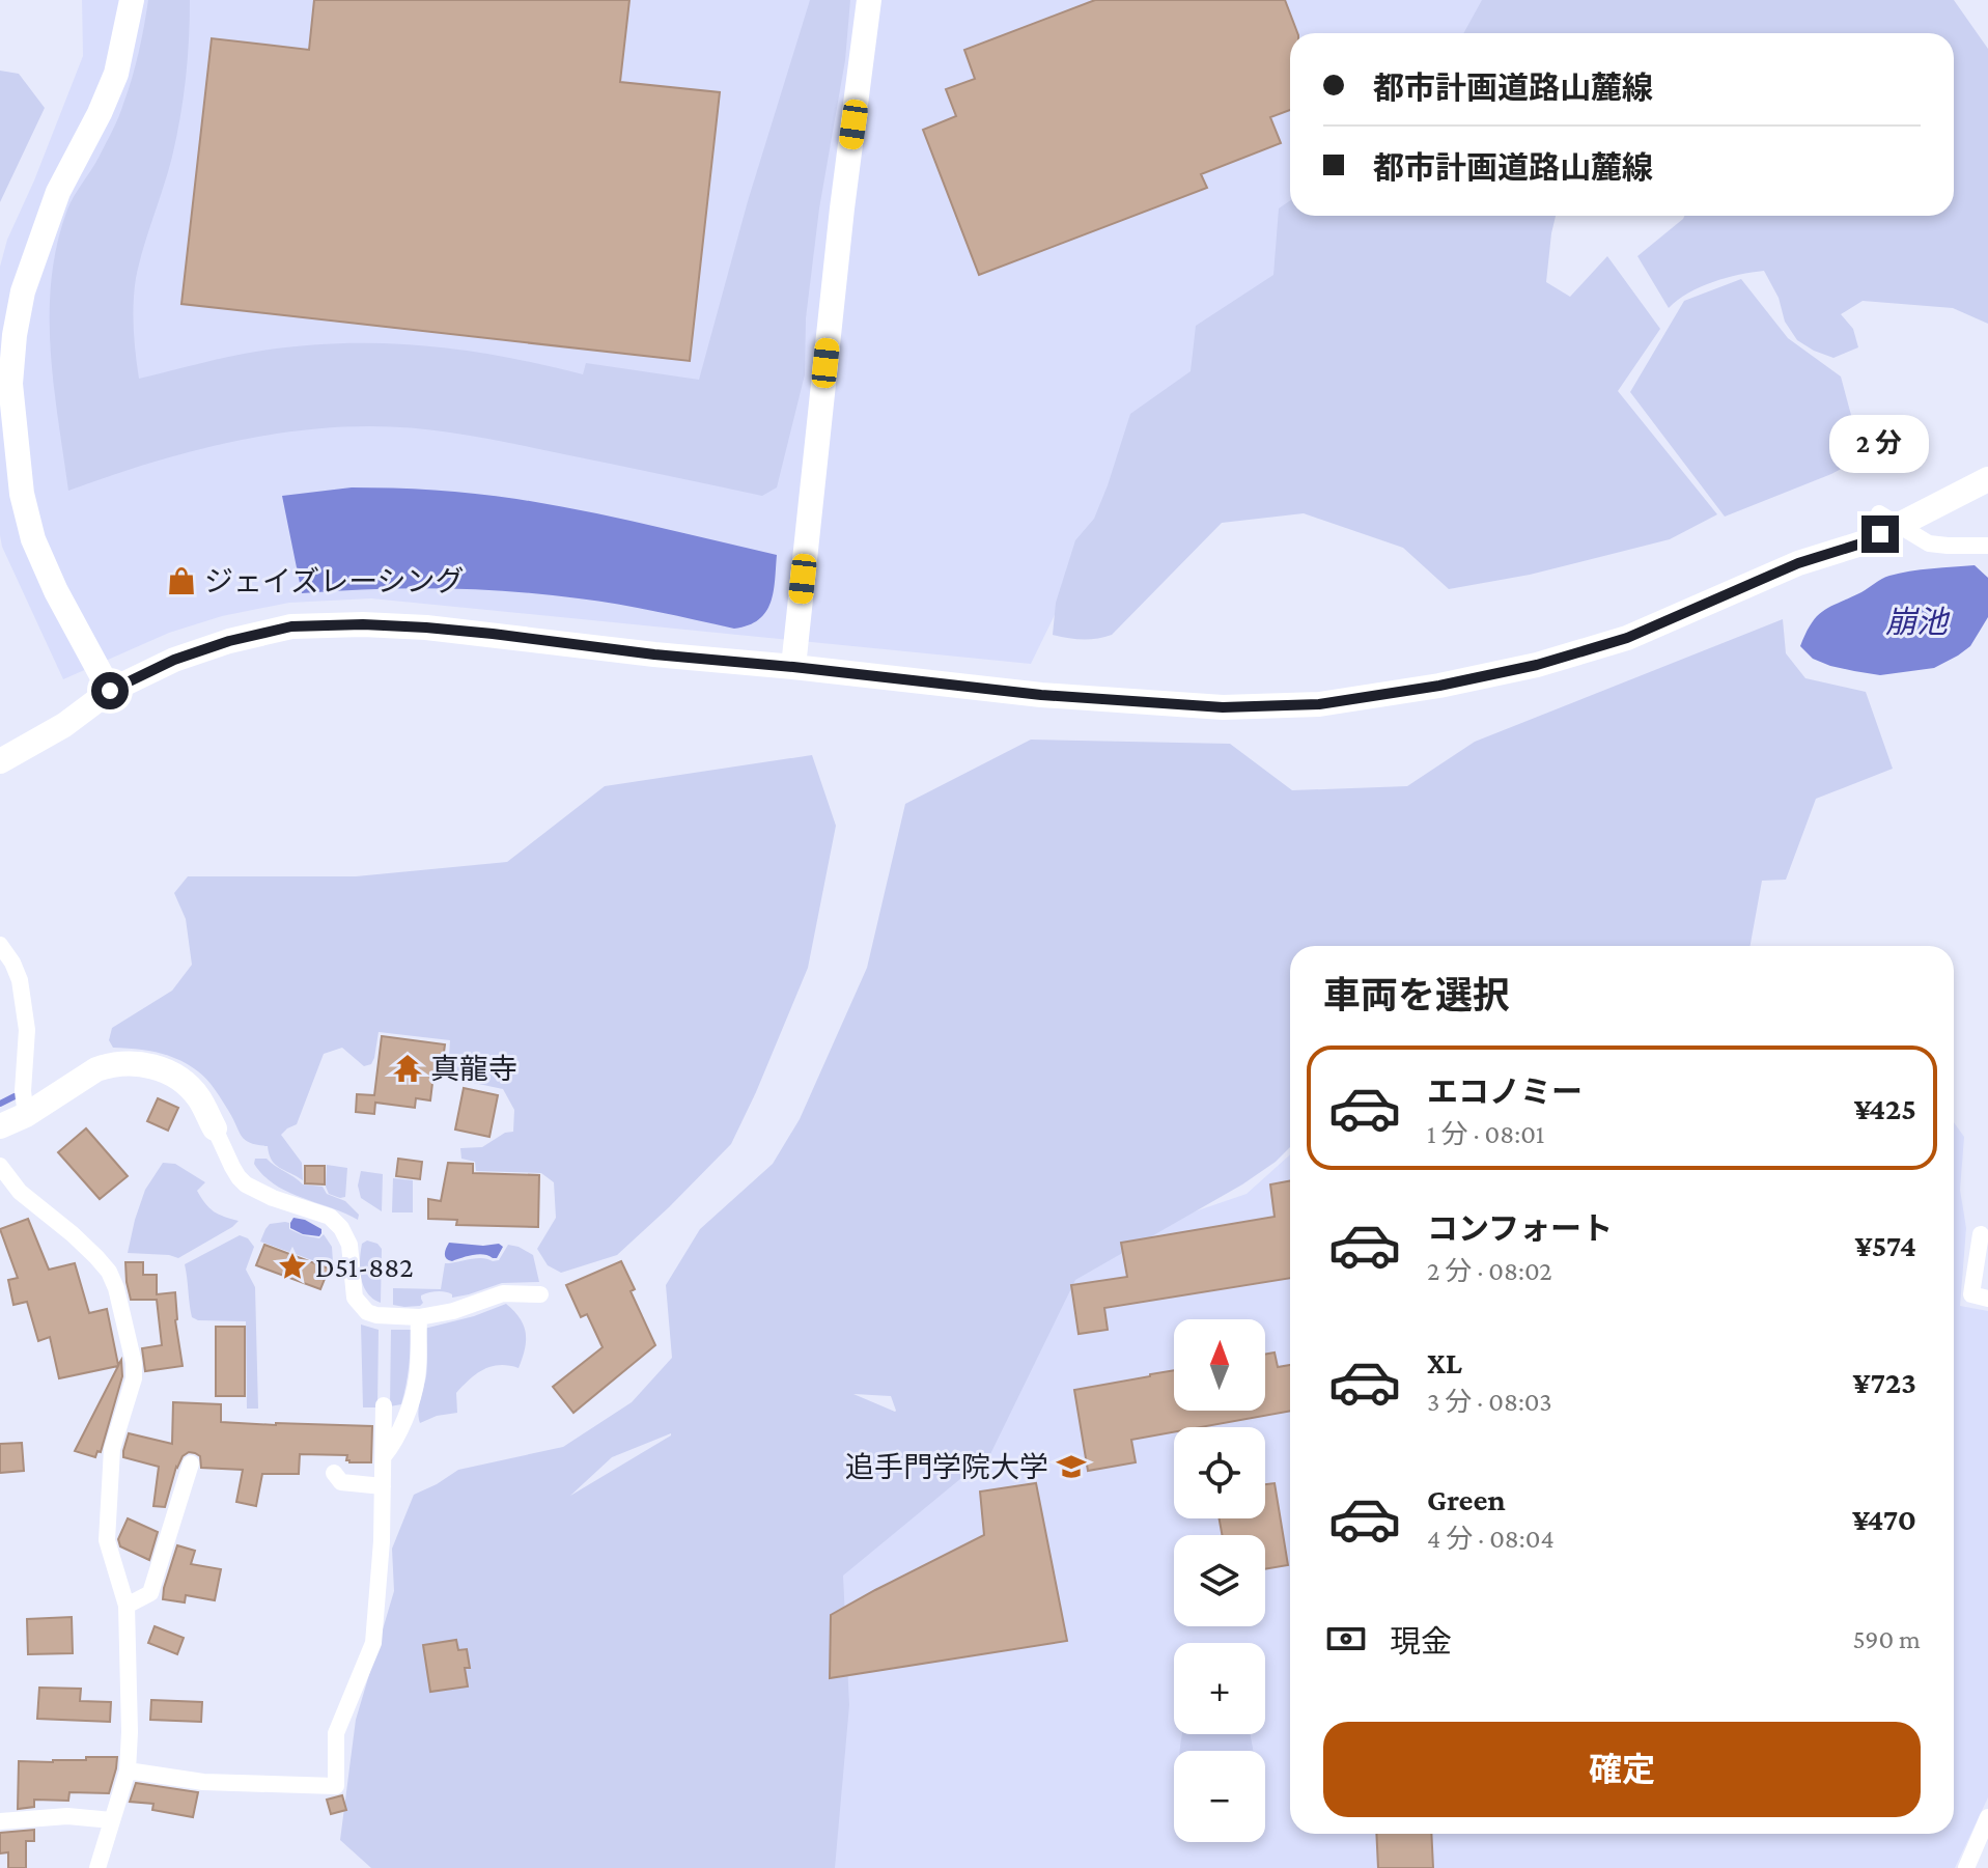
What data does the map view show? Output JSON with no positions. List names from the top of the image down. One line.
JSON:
{"water":["崩池"],"places":{"shop":["ジェイズレーシング"],"temple":["真龍寺"],"place":["D51-882"],"school or university":["追手門学院大学"]},"north":"top","page":{"banner":["都市計画道路山麓線","都市計画道路山麓線"],"bubble":"2 分","heading":"車両を選択","list":[{"name":"エコノミー","note":"1 分 · 08:01","value":"¥425"},{"name":"コンフォート","note":"2 分 · 08:02","value":"¥574"},{"name":"XL","note":"3 分 · 08:03","value":"¥723"},{"name":"Green","note":"4 分 · 08:04","value":"¥470"}],"map_buttons":["+","−"],"pay":["現金","590 m"],"buttons":"確定"}}
